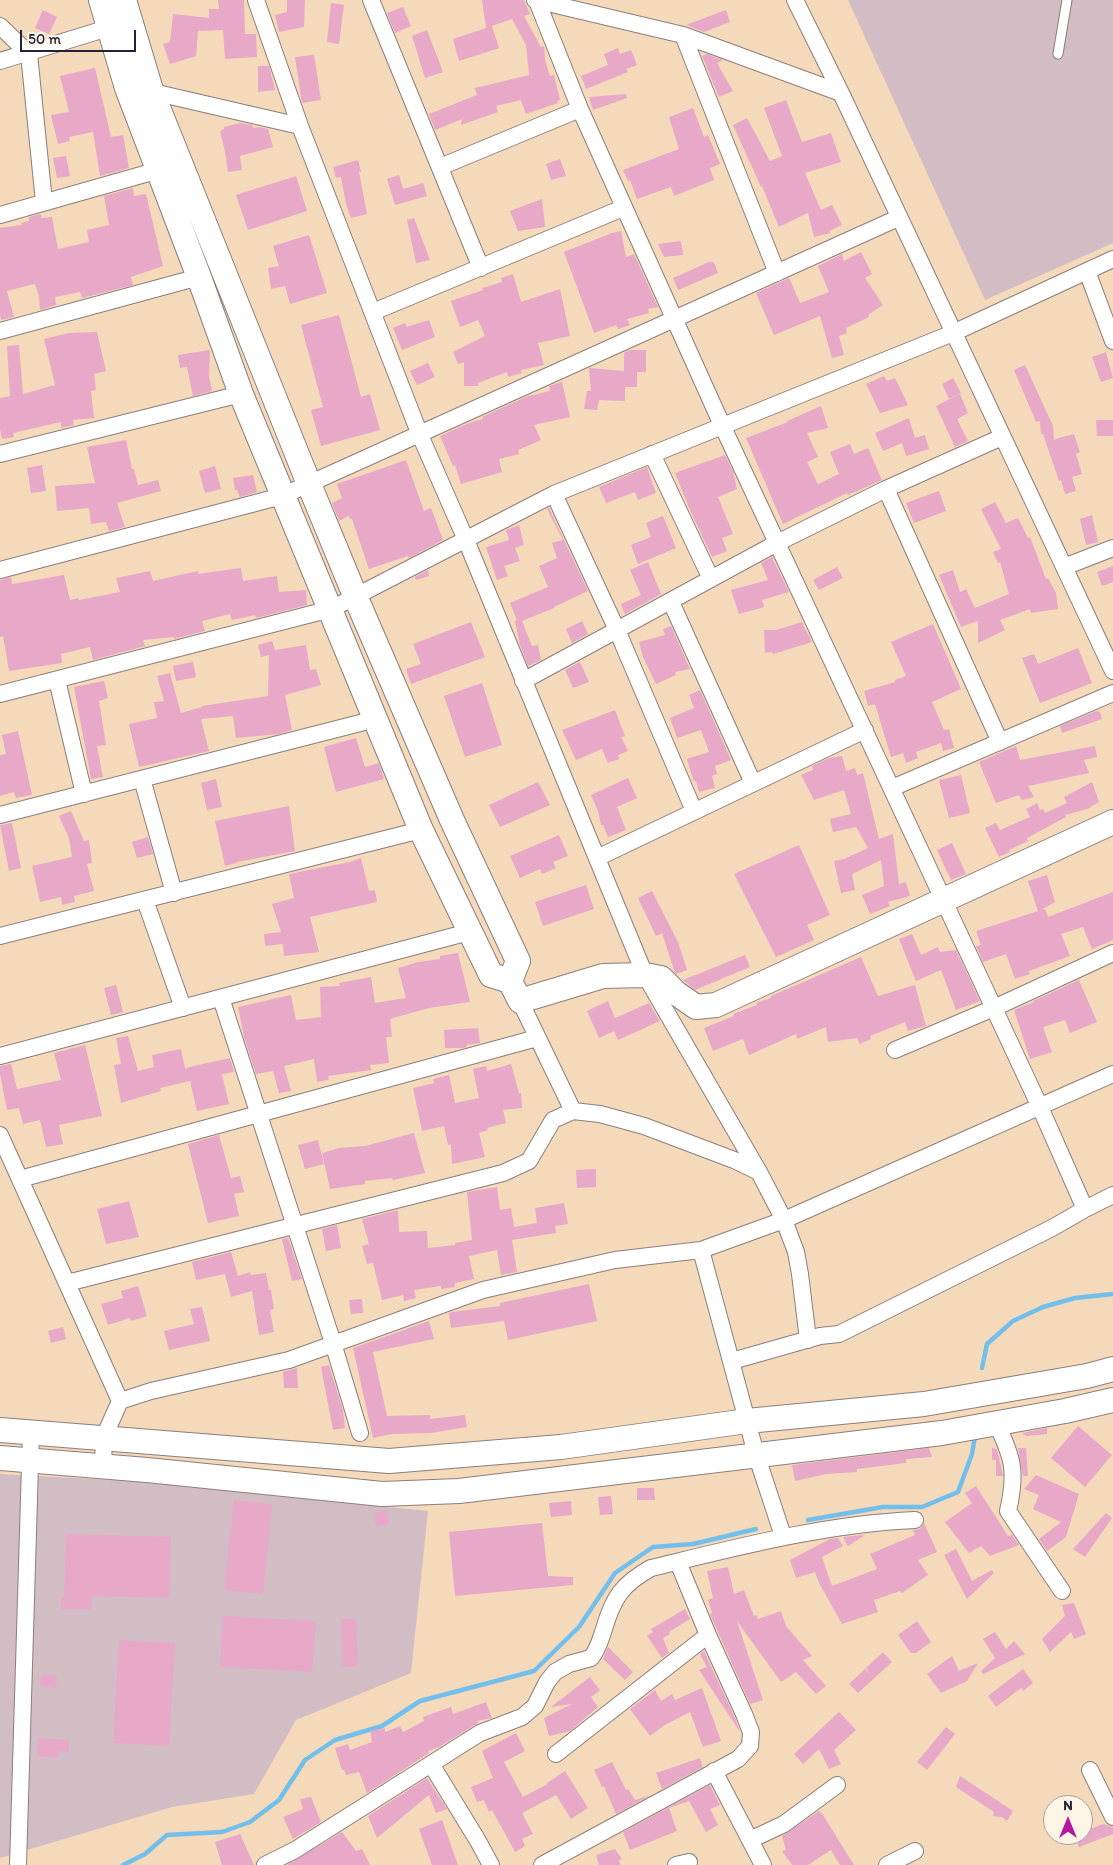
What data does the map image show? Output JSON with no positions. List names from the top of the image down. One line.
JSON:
{"scale_bar":"50 m","north":"top"}
